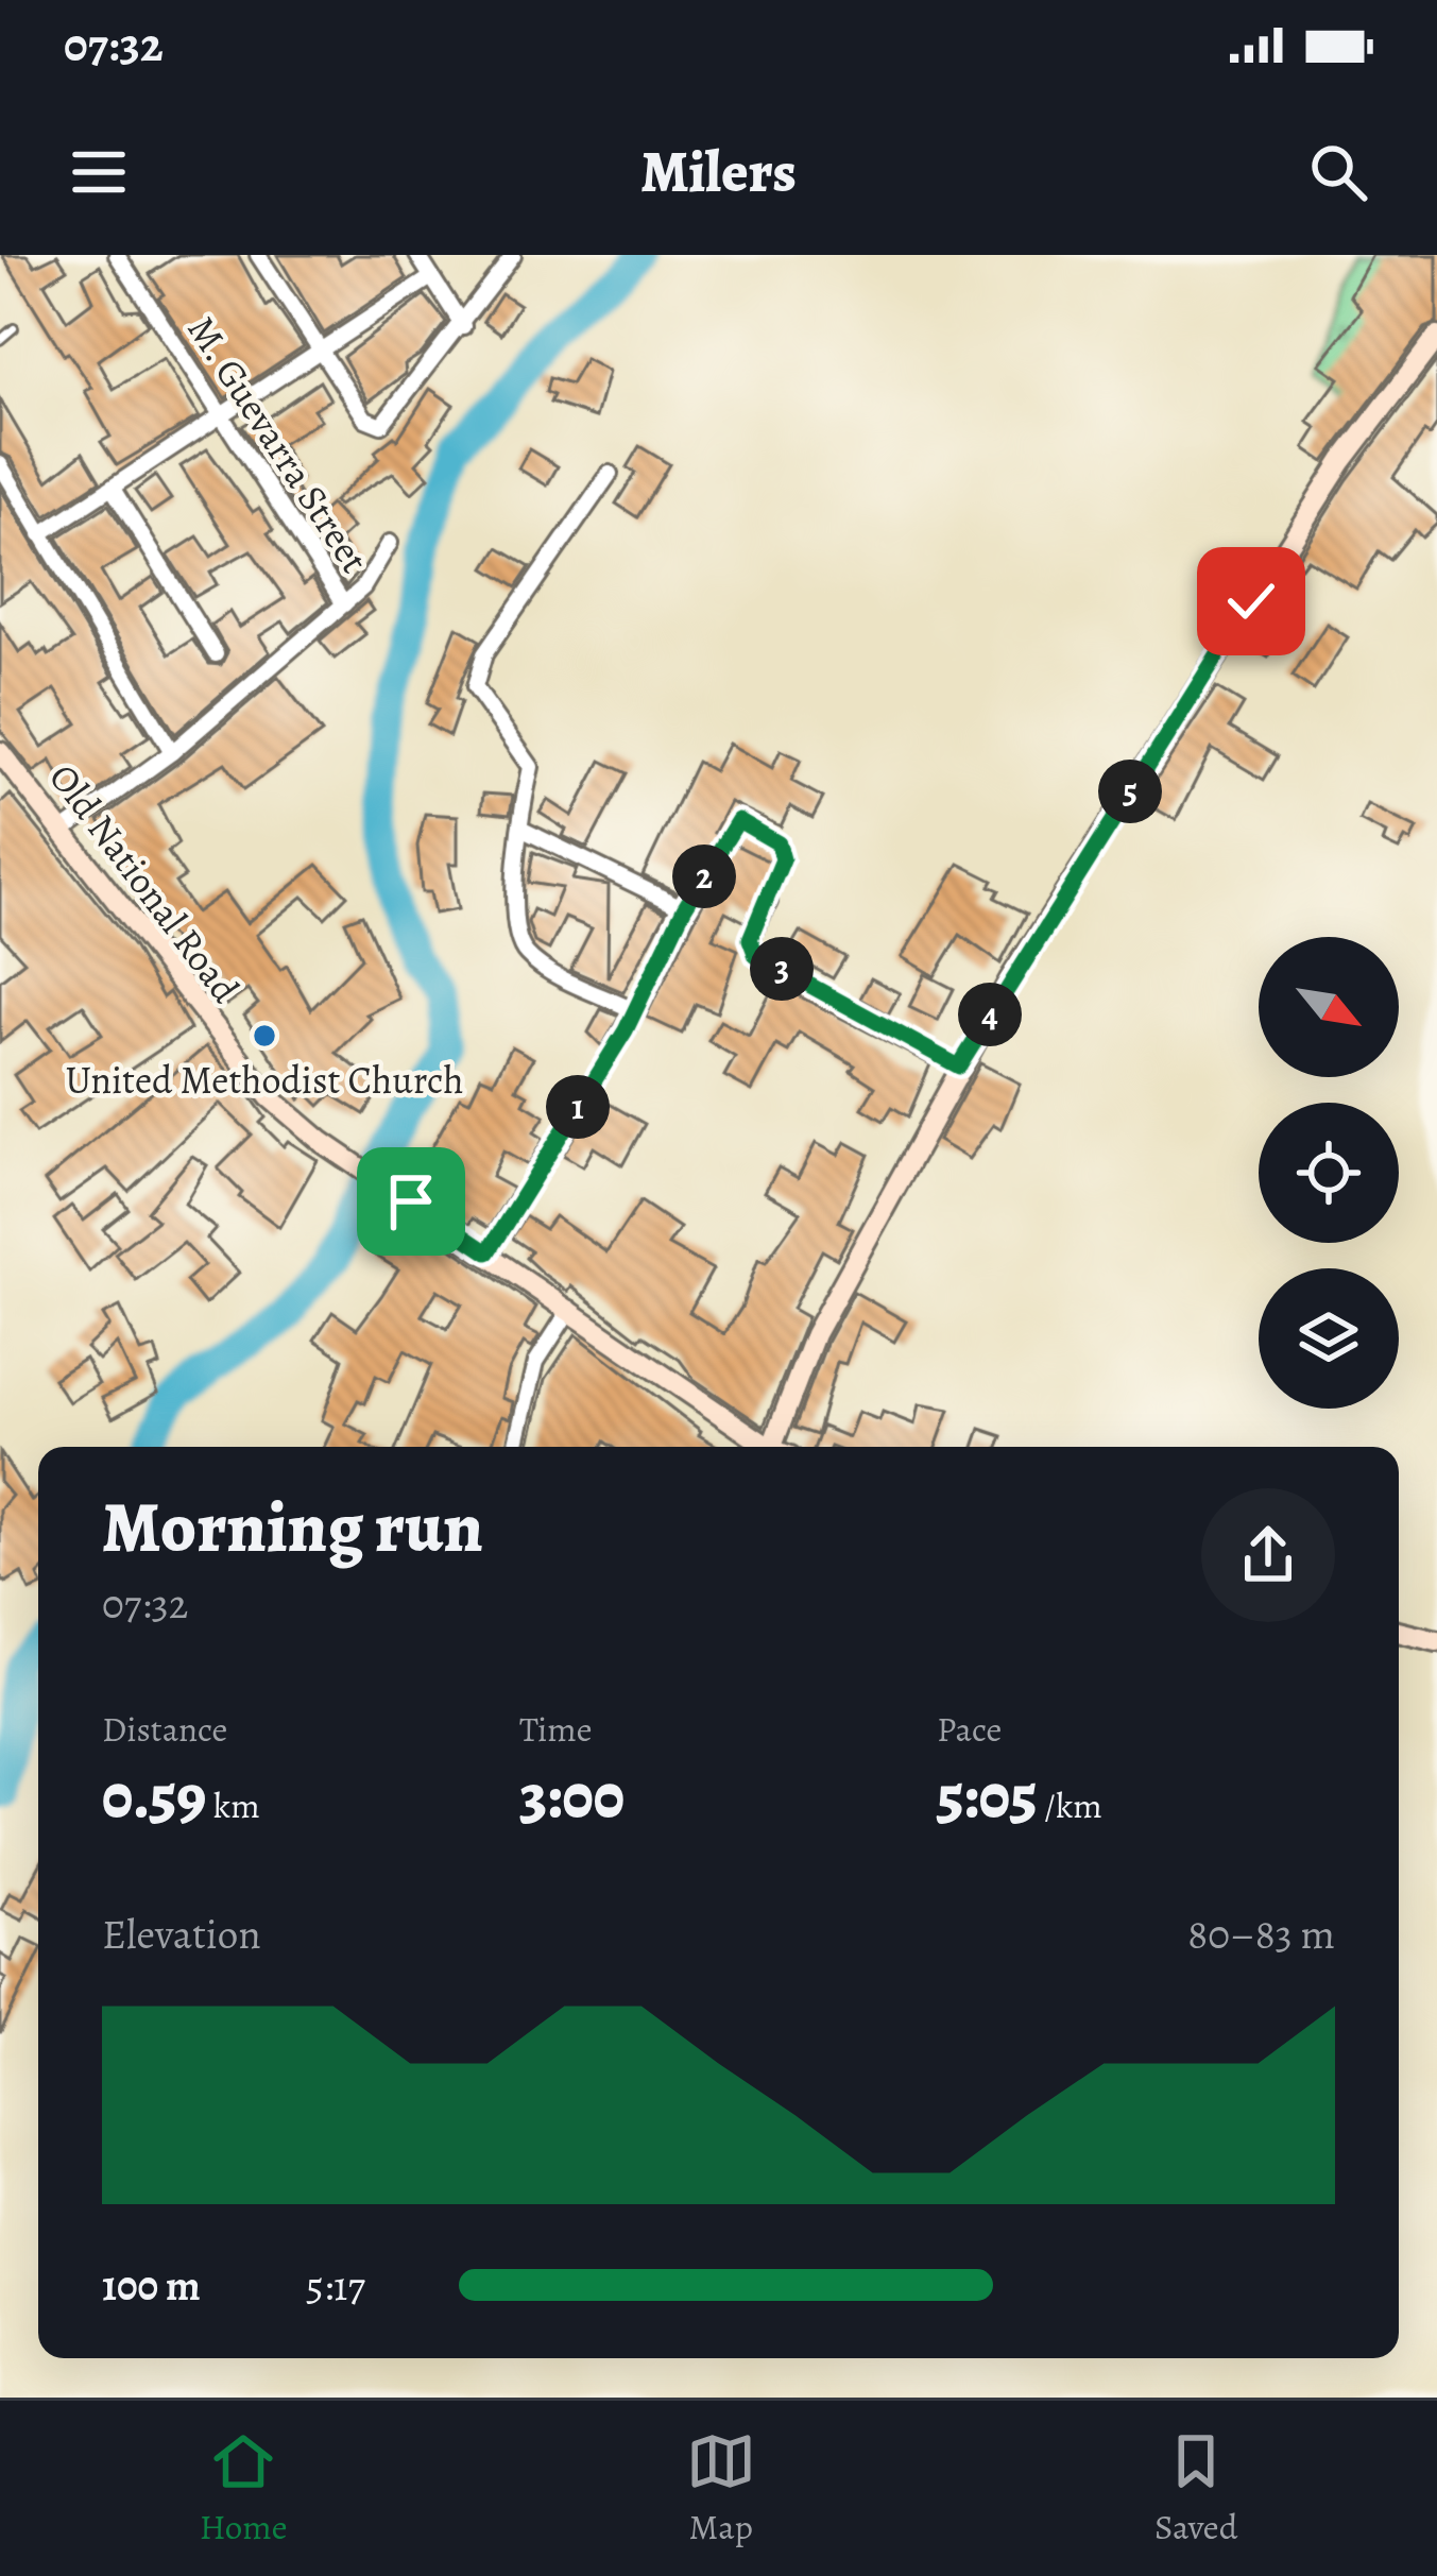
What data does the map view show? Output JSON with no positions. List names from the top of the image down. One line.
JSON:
{"streets":{"main road":["Old National Road"],"street":["M. Guevarra Street"]},"places":["United Methodist Church"],"north":"bottom right","page":{"status":"07:32","header":"Milers","pins":["5","2","3","4","1"],"heading":["Morning run","07:32"],"stats":[["Distance","0.59 km"],["Time","3:00"],["Pace","5:05 /km"]],"chart":["Elevation","80–83 m"],"list":[{"name":"100 m","note":"5:17"}],"tabs":["Home","Map","Saved"]}}
